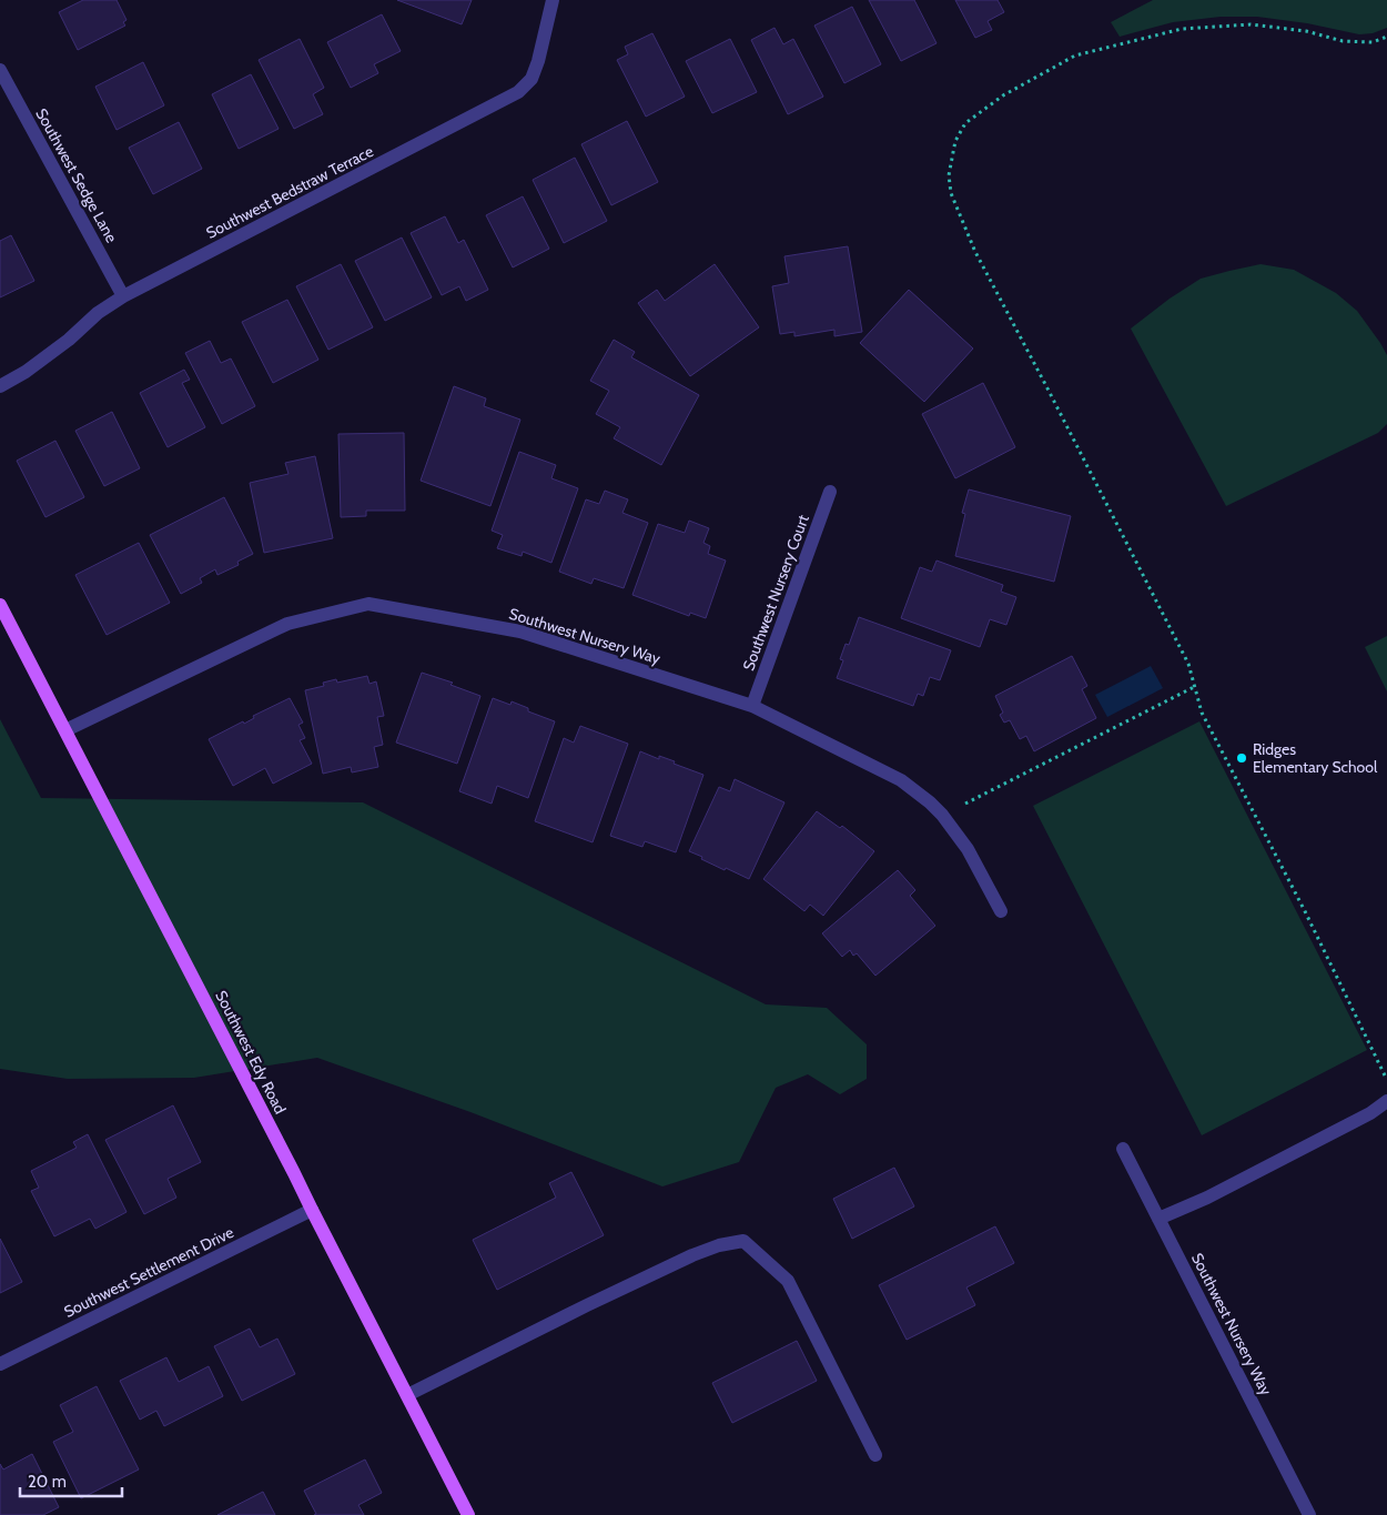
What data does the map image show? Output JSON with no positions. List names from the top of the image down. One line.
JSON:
{"streets":{"main road":["Southwest Edy Road"],"street":["Southwest Sedge Lane","Southwest Bedstraw Terrace","Southwest Nursery Court","Southwest Nursery Way","Southwest Settlement Drive"]},"crossings":[["Southwest Sedge Lane","Southwest Bedstraw Terrace"],["Southwest Nursery Court","Southwest Nursery Way"],["Southwest Nursery Way","Southwest Edy Road"],["Southwest Edy Road","Southwest Settlement Drive"]],"places":["Ridges Elementary School"],"scale_bar":"20 m"}
